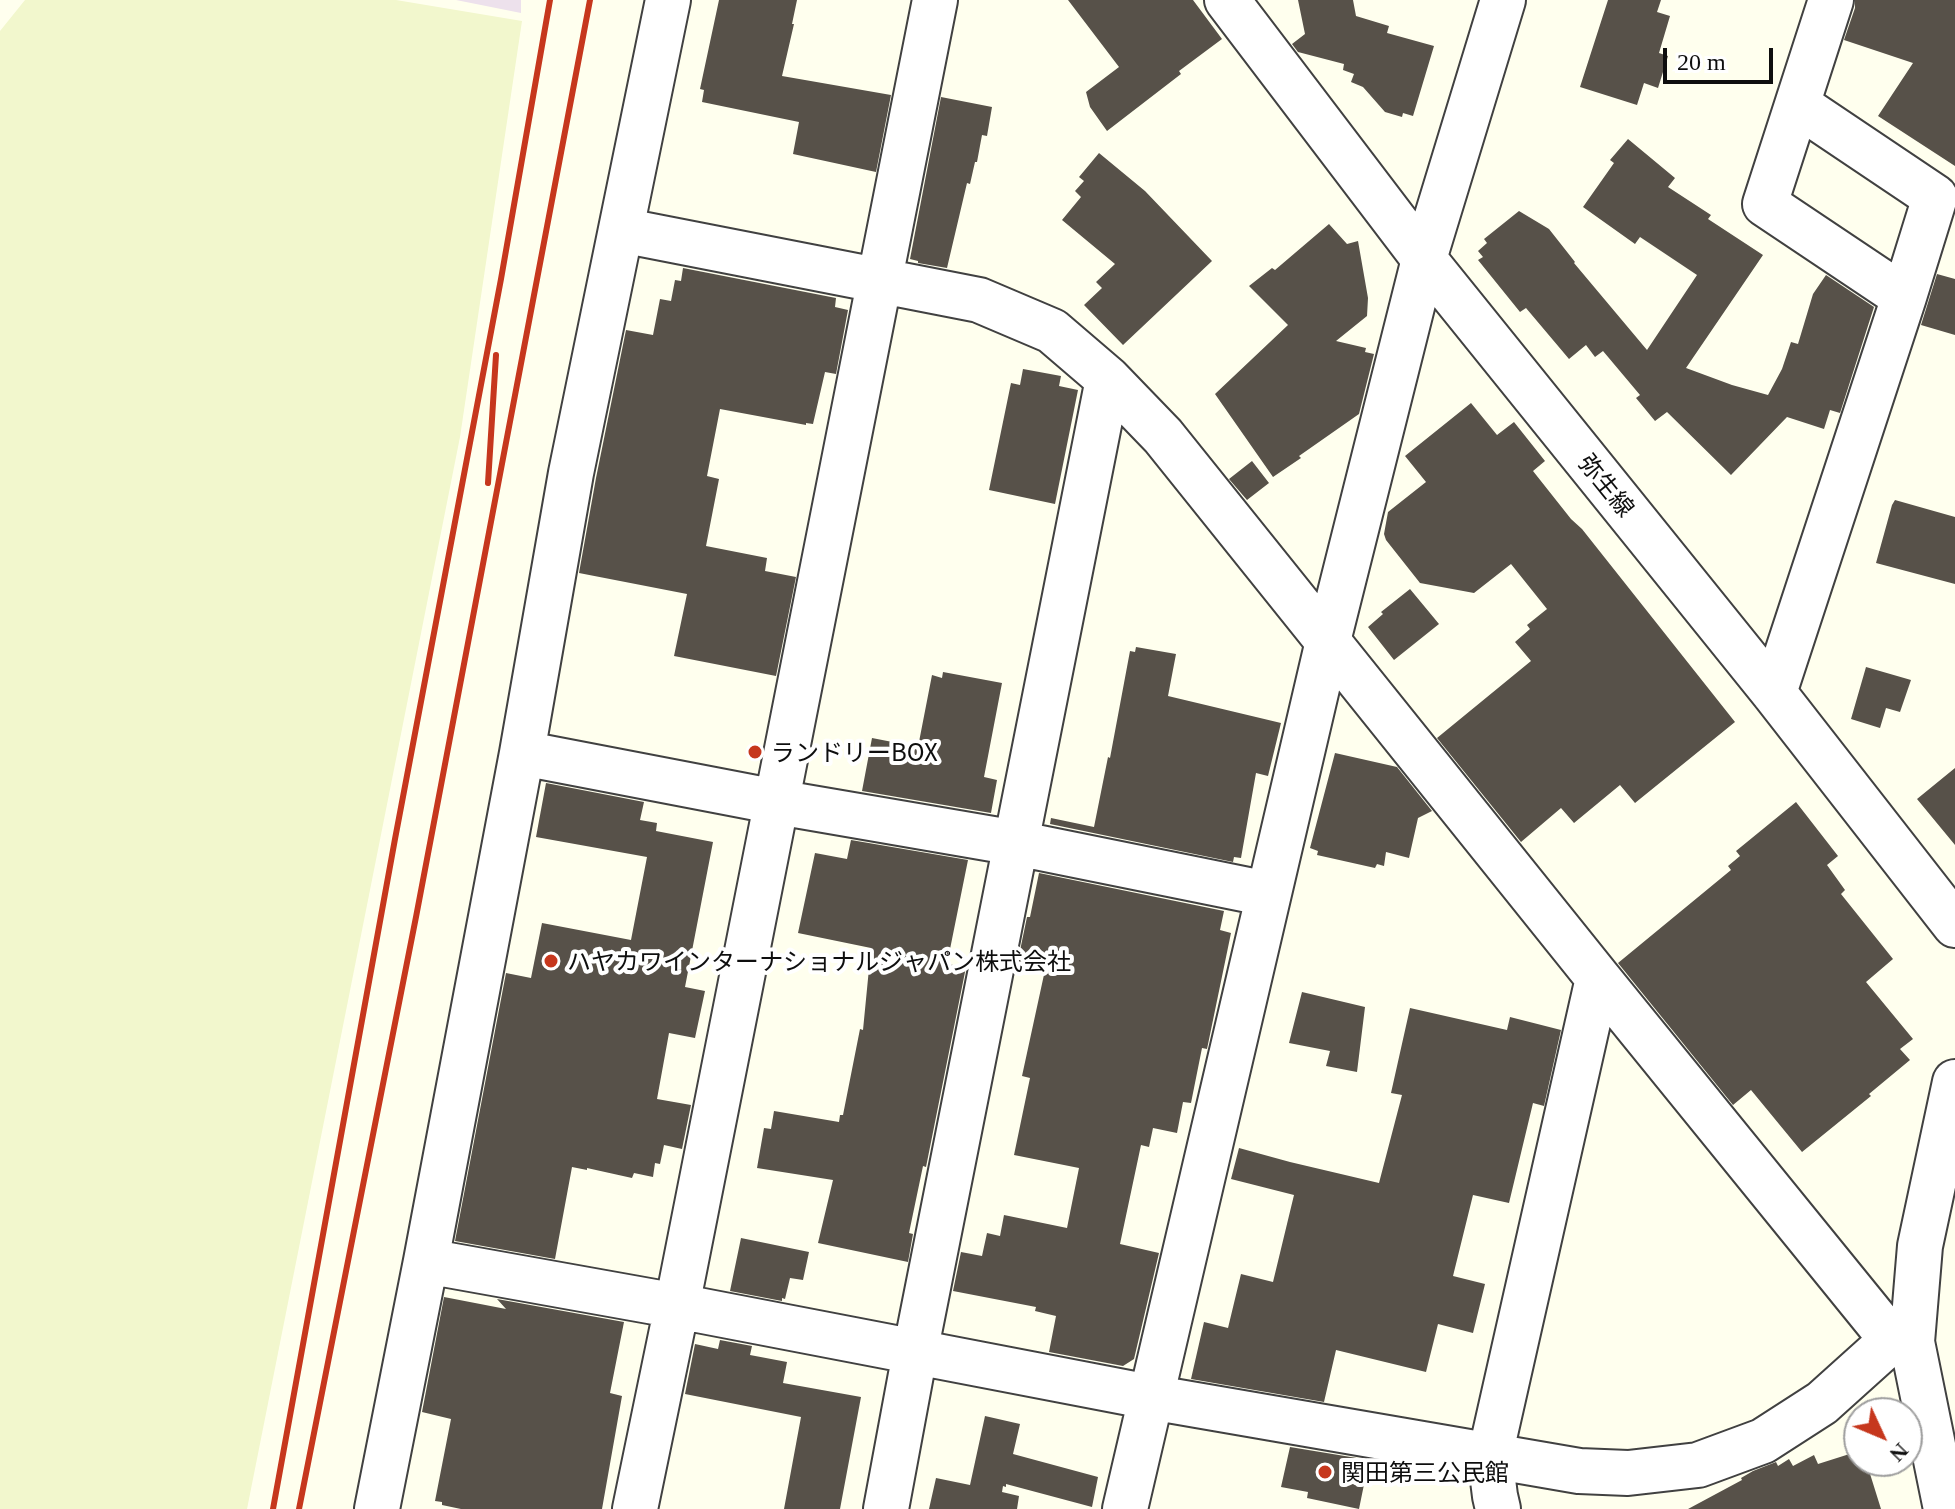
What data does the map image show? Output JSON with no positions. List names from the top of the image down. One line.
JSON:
{"streets":{"street":["弥生線"]},"places":["ランドリーBOX","ハヤカワインターナショナルジャパン株式会社","関田第三公民館"],"scale_bar":"20 m","north":"bottom right"}
